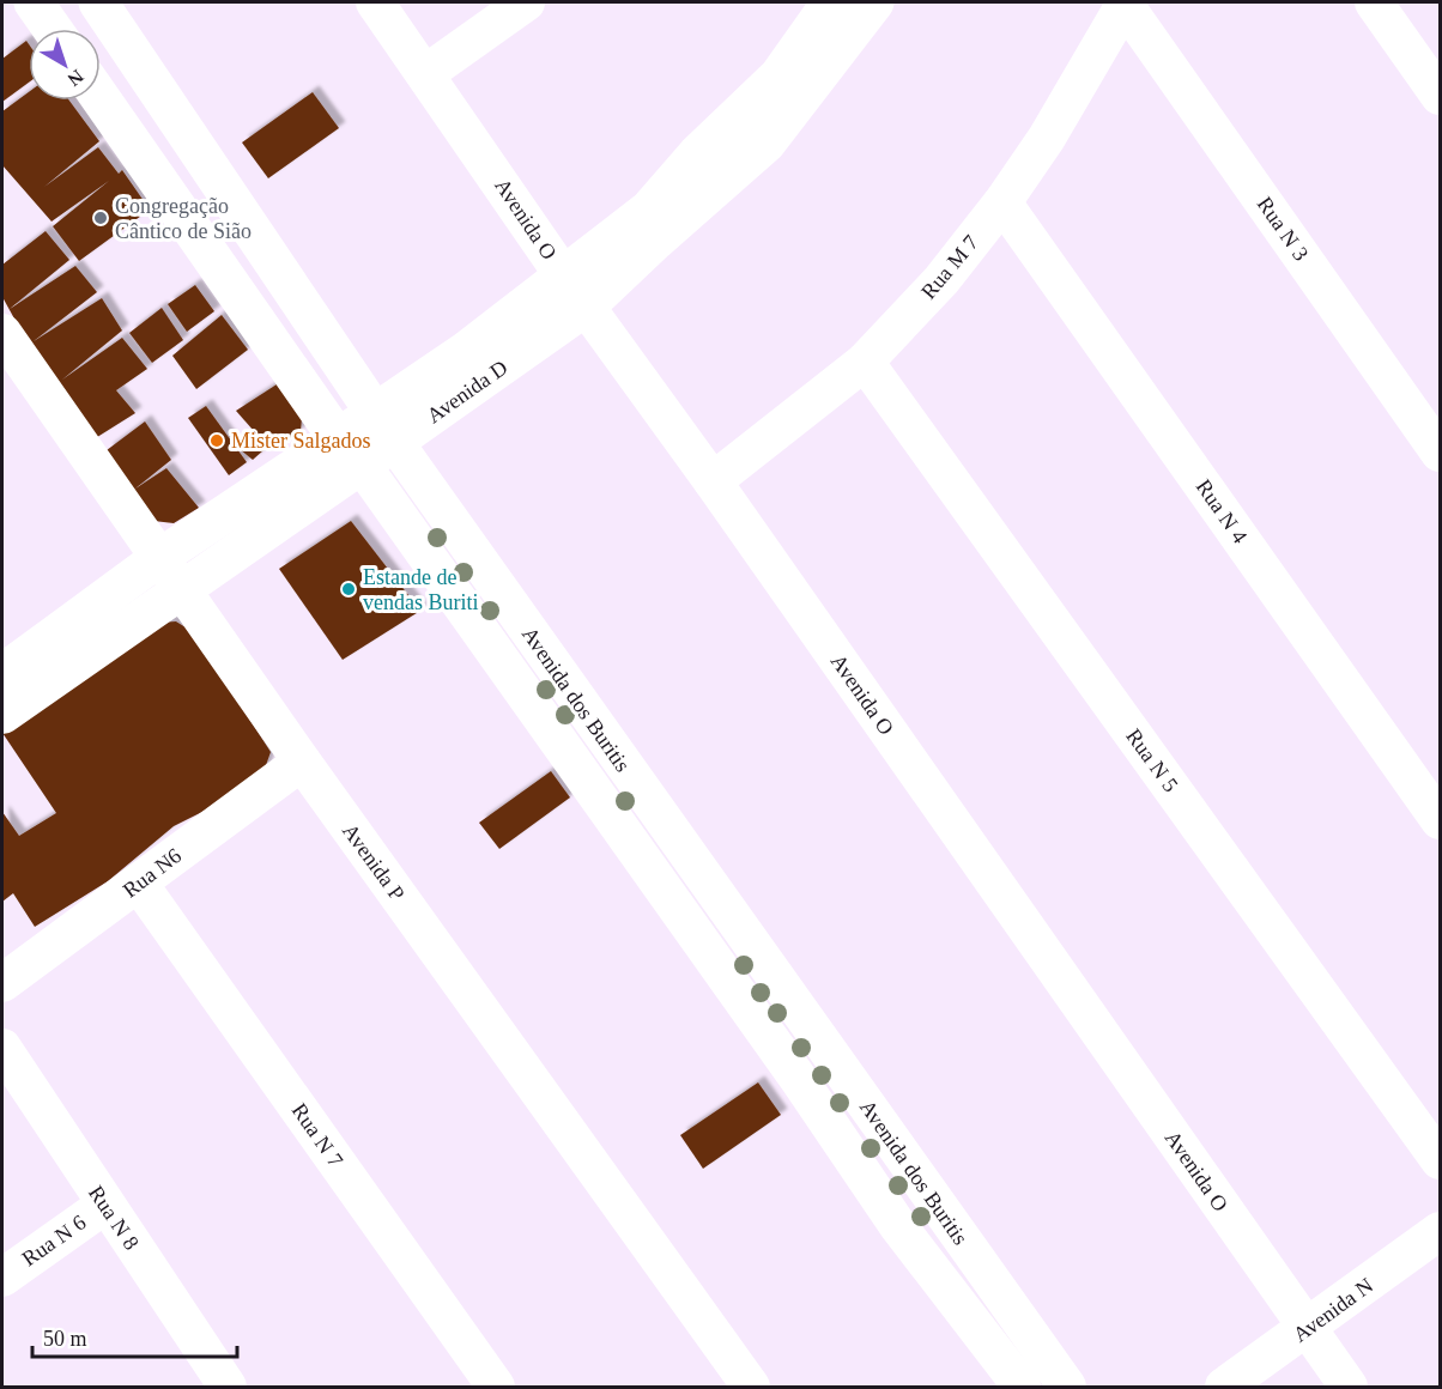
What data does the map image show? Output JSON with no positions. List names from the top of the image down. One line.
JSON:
{"streets":{"main road":["Avenida D","Avenida dos Buritis"],"street":["Avenida O","Rua N 3","Rua M 7","Rua N 4","Rua N 5","Avenida P","Rua N6","Rua N 7","Rua N 8","Rua N 6","Avenida N"]},"crossings":[["Avenida O","Rua M 7"],["Avenida O","Avenida D"],["Avenida O","Avenida N"],["Rua N 3","Rua M 7"],["Rua M 7","Rua N 4"],["Rua M 7","Rua N 5"],["Avenida D","Avenida dos Buritis"],["Avenida D","Avenida P"],["Avenida P","Rua N6"],["Rua N6","Rua N 7"],["Rua N 8","Rua N 6"]],"places":["Congregação Cântico de Sião","Mister Salgados","Estande de vendas Buriti"],"scale_bar":"50 m","north":"bottom right"}
